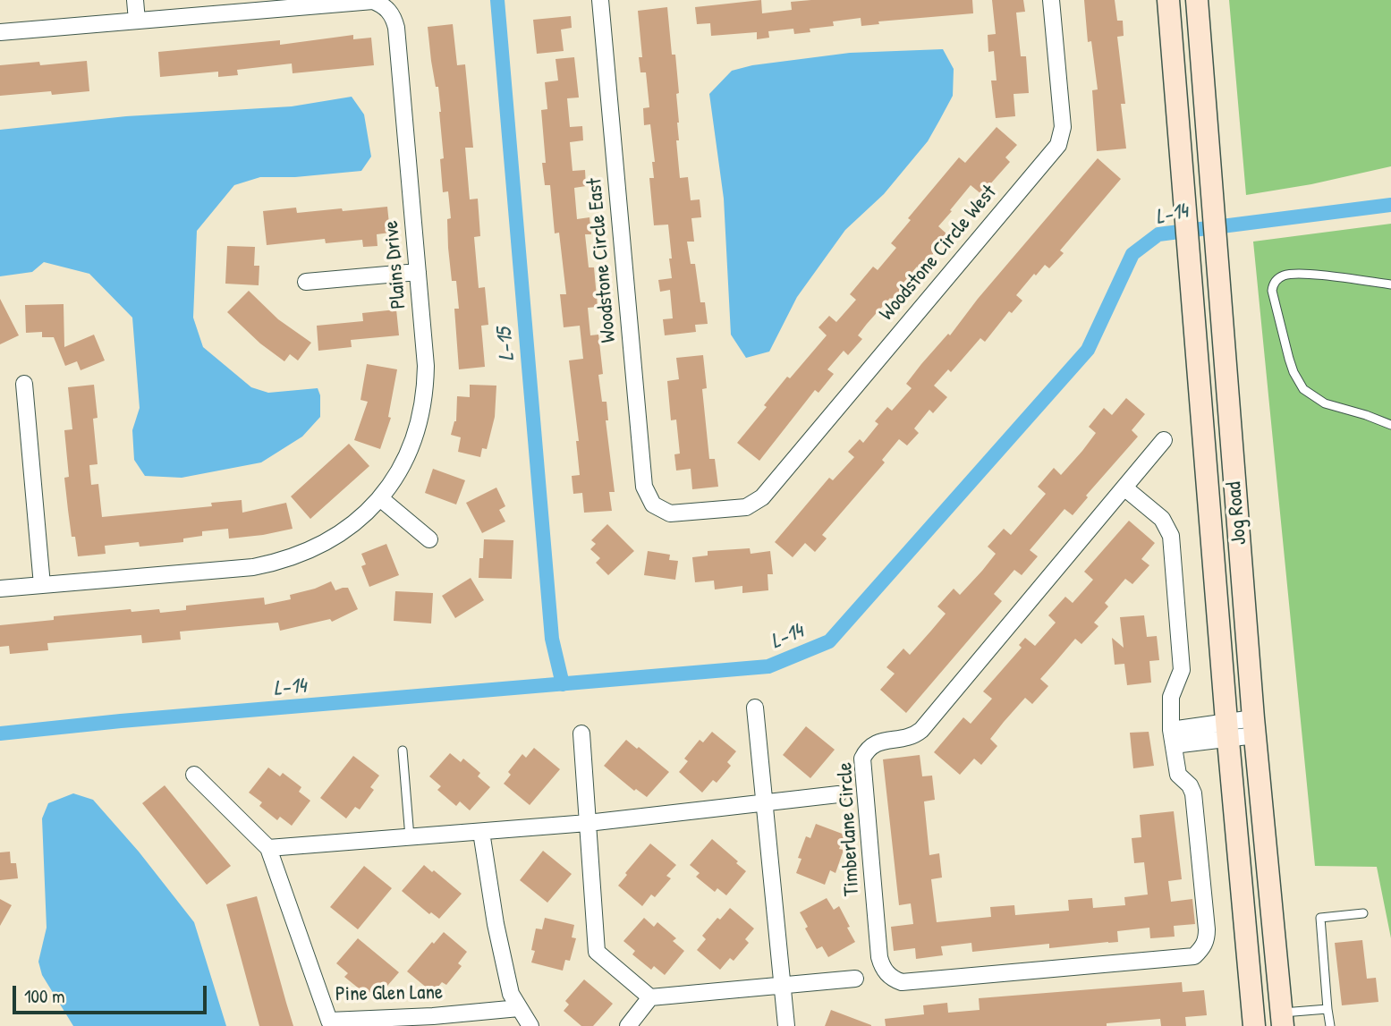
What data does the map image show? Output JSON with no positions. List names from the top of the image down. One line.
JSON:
{"streets":{"main road":["Jog Road"],"street":["Woodstone Circle West","Woodstone Circle East","Plains Drive","Timberlane Circle","Pine Glen Lane"]},"crossings":[["Woodstone Circle West","Woodstone Circle East"]],"water":["L-14","L-15"],"scale_bar":"100 m"}
